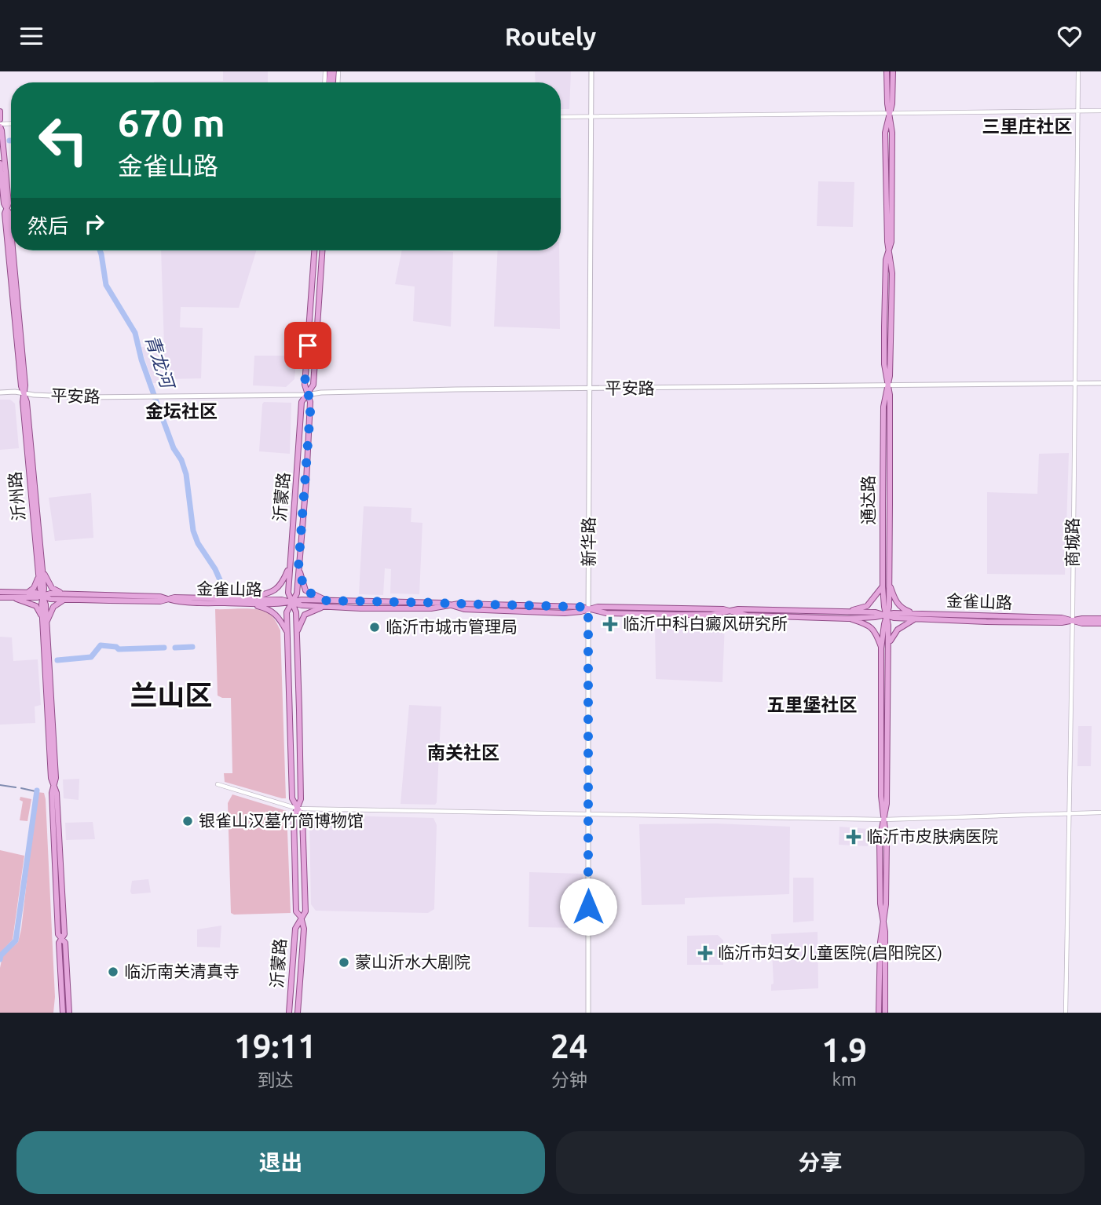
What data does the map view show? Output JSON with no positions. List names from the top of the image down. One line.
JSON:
{"streets":{"main road":["平安路","沂州路","沂蒙路","通达路","新华路","金雀山路"],"street":["商城路"]},"crossings":[["平安路","沂州路"],["平安路","沂蒙路"],["平安路","通达路"],["平安路","新华路"],["平安路","商城路"],["沂州路","金雀山路"],["沂蒙路","金雀山路"],["通达路","金雀山路"],["新华路","金雀山路"],["商城路","金雀山路"]],"districts":["三里庄社区","金坛社区","兰山区","五里堡社区","南关社区"],"water":["青龙河"],"places":{"health":["临沂中科白癜风研究所","临沂市皮肤病医院","临沂市妇女儿童医院(启阳院区)"],"other":["临沂市城市管理局","银雀山汉墓竹简博物馆","蒙山沂水大剧院","临沂南关清真寺"]},"page":{"header":"Routely","turn":["670 m","金雀山路"],"then":"然后","eta":["19:11","到达","24","分钟","1.9","km"],"buttons":["退出","分享"]}}
